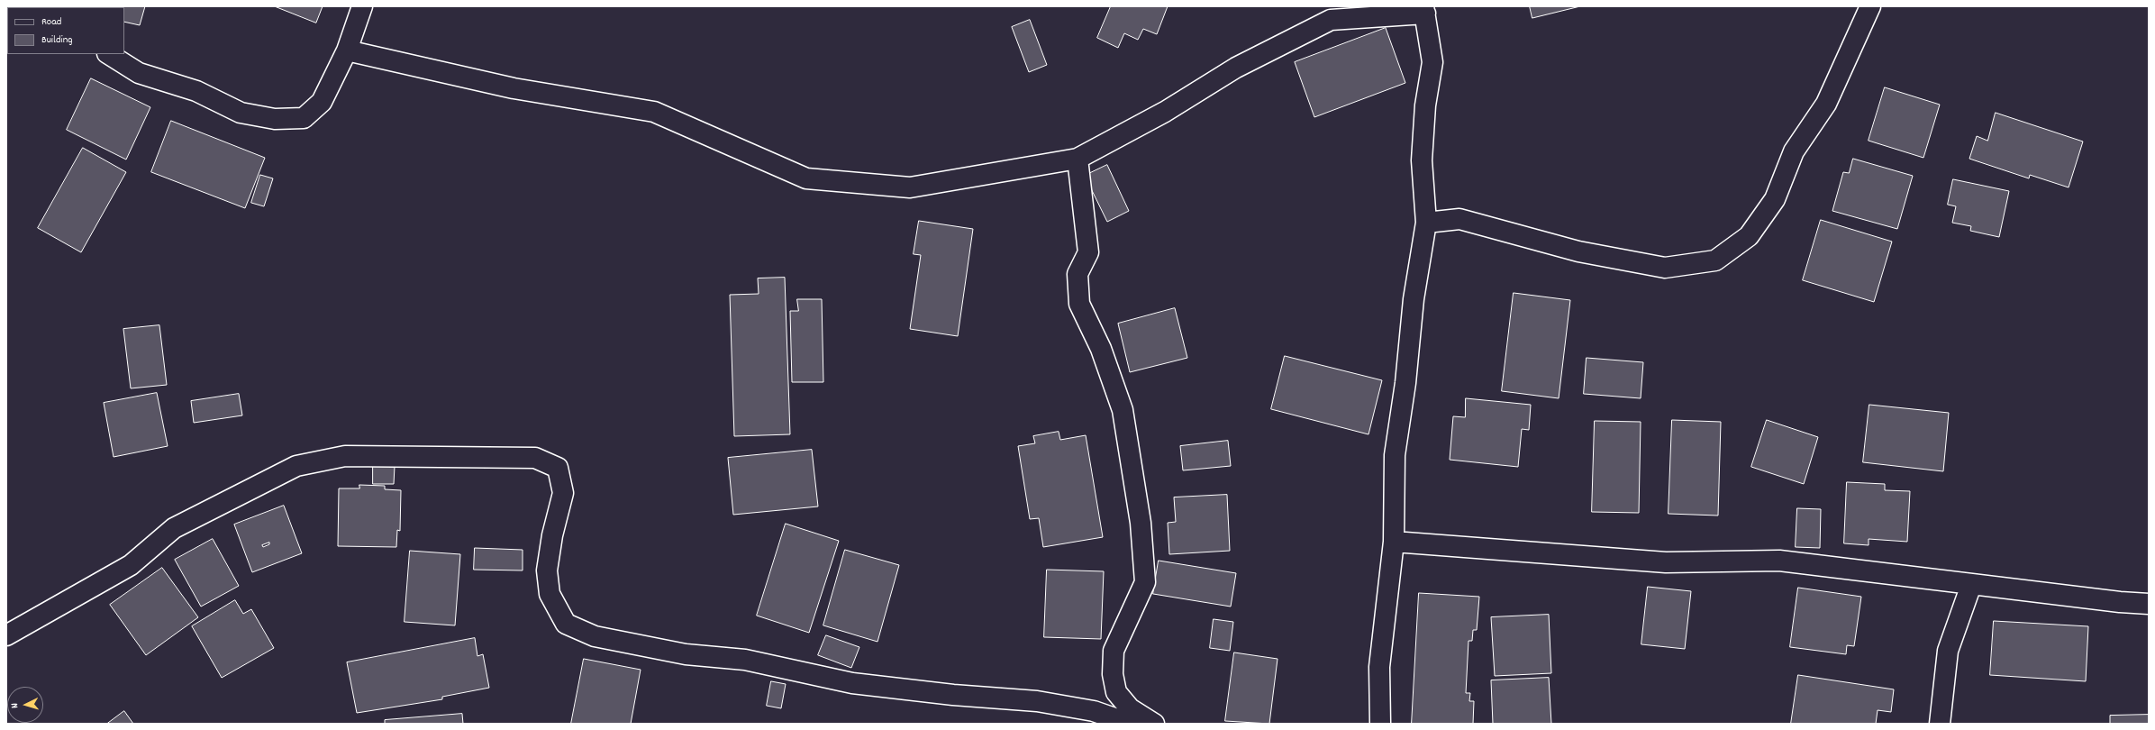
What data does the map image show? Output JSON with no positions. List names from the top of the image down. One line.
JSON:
{"legend":["Road","Building"],"north":"left"}
